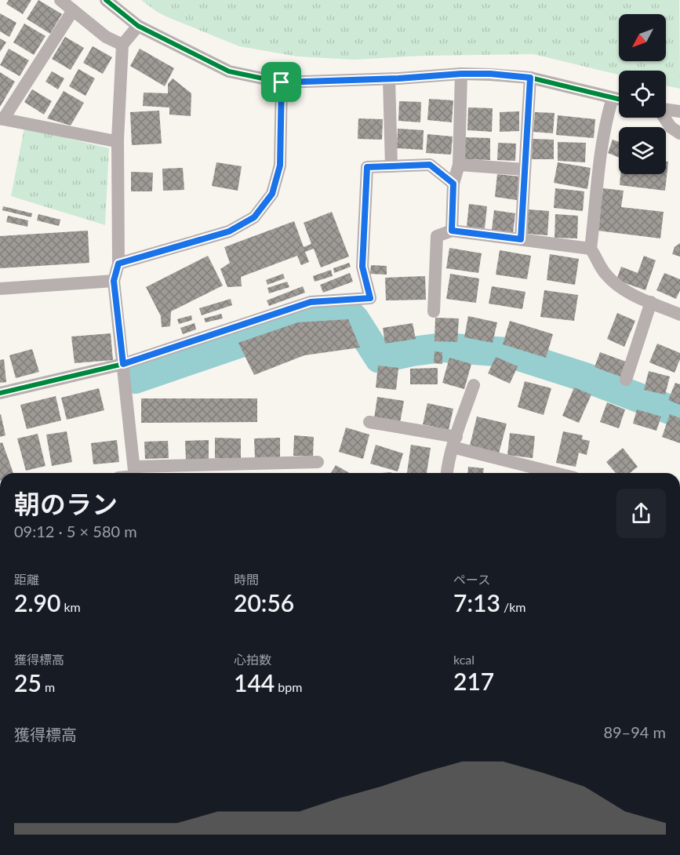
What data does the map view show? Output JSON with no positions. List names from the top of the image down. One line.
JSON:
{"north":"bottom left","page":{"heading":["朝のラン","09:12 · 5 × 580 m"],"stats":[["距離","2.90 km"],["時間","20:56"],["ペース","7:13 /km"],["獲得標高","25 m"],["心拍数","144 bpm"],["kcal","217"]],"chart":["獲得標高","89–94 m"]}}
